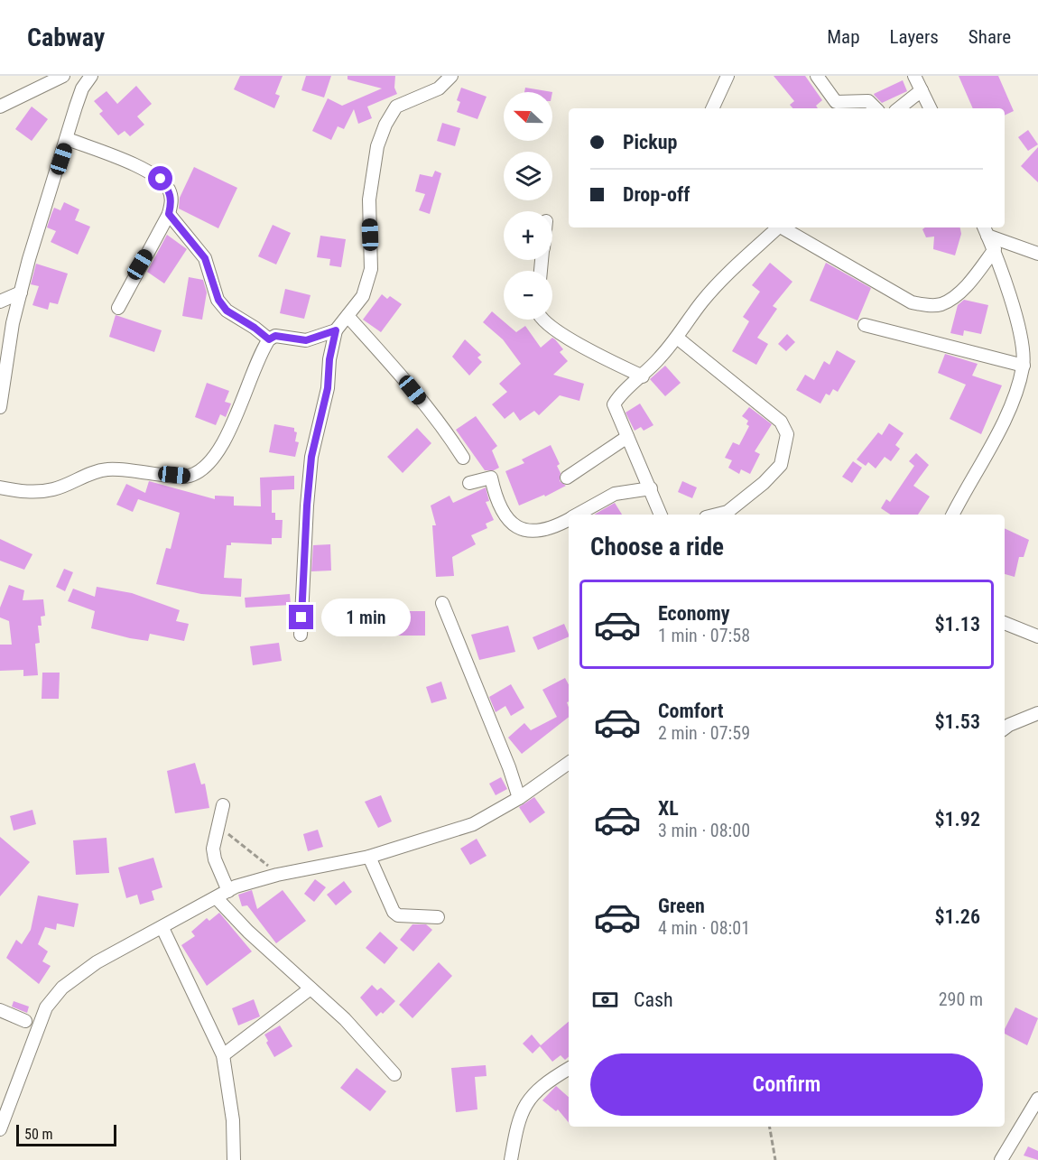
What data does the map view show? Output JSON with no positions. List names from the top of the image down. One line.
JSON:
{"scale_bar":"50 m","north":"left","page":{"header":"Cabway","nav":["Map","Layers","Share"],"map_buttons":["+","−"],"banner":["Pickup","Drop-off"],"heading":"Choose a ride","list":[{"name":"Economy","note":"1 min · 07:58","value":"$1.13"},{"name":"Comfort","note":"2 min · 07:59","value":"$1.53"},{"name":"XL","note":"3 min · 08:00","value":"$1.92"},{"name":"Green","note":"4 min · 08:01","value":"$1.26"}],"bubble":"1 min","pay":["Cash","290 m"],"buttons":"Confirm","scale":"50 m"}}
